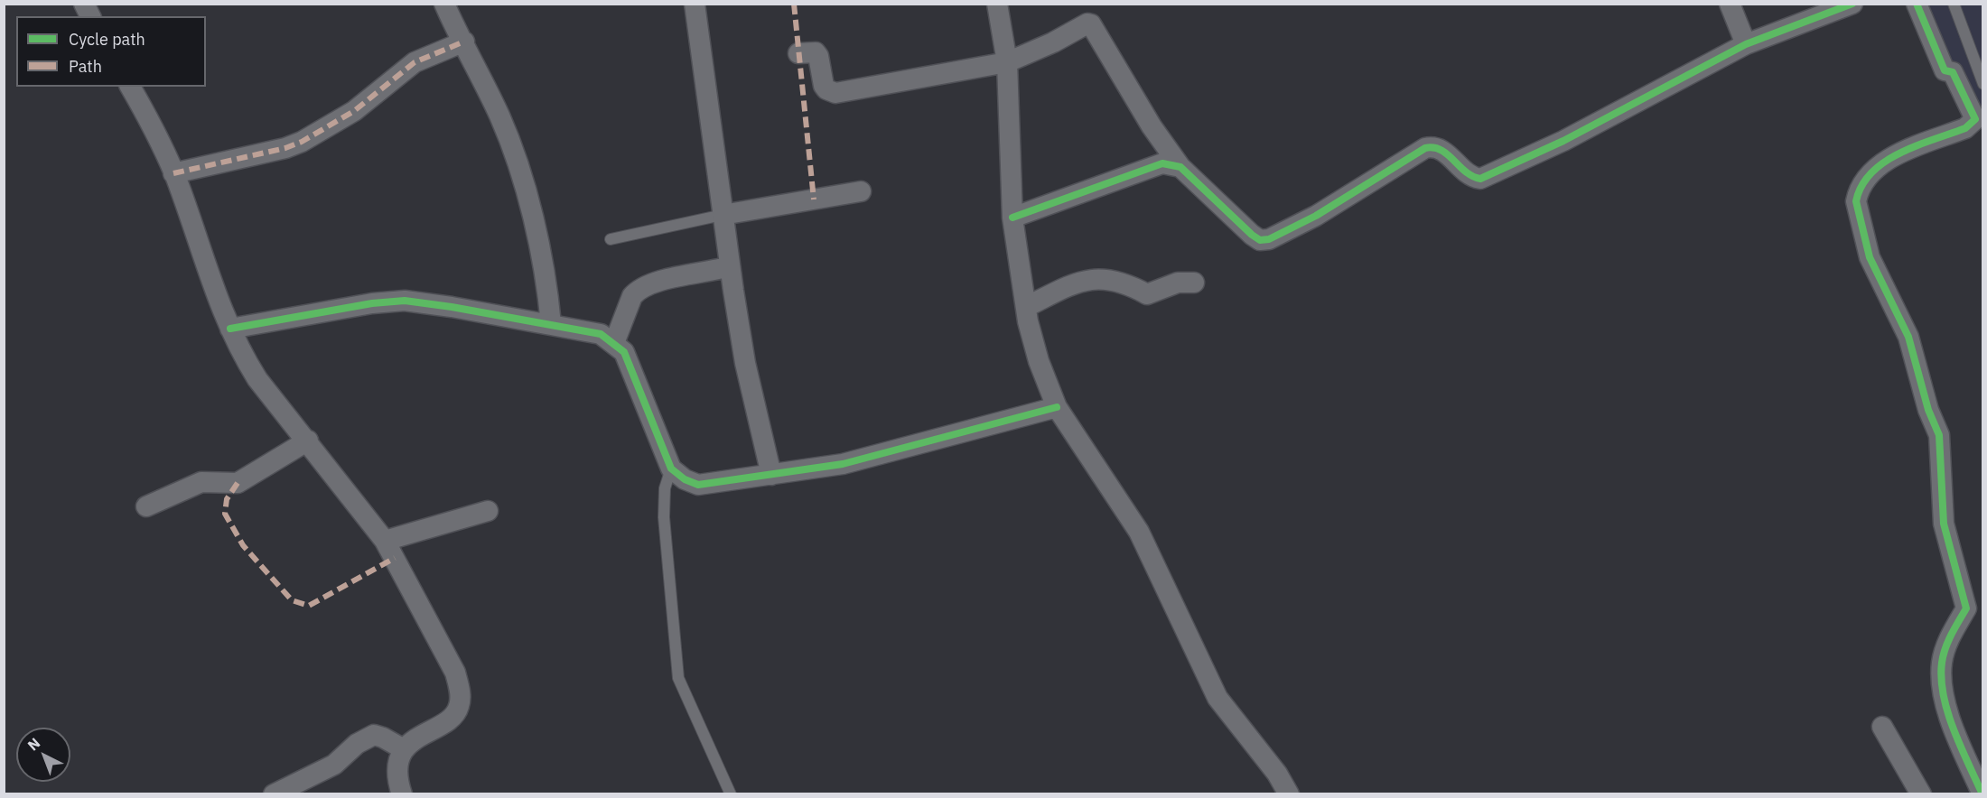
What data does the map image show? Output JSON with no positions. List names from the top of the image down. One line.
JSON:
{"legend":["Cycle path","Path"],"north":"top left"}
